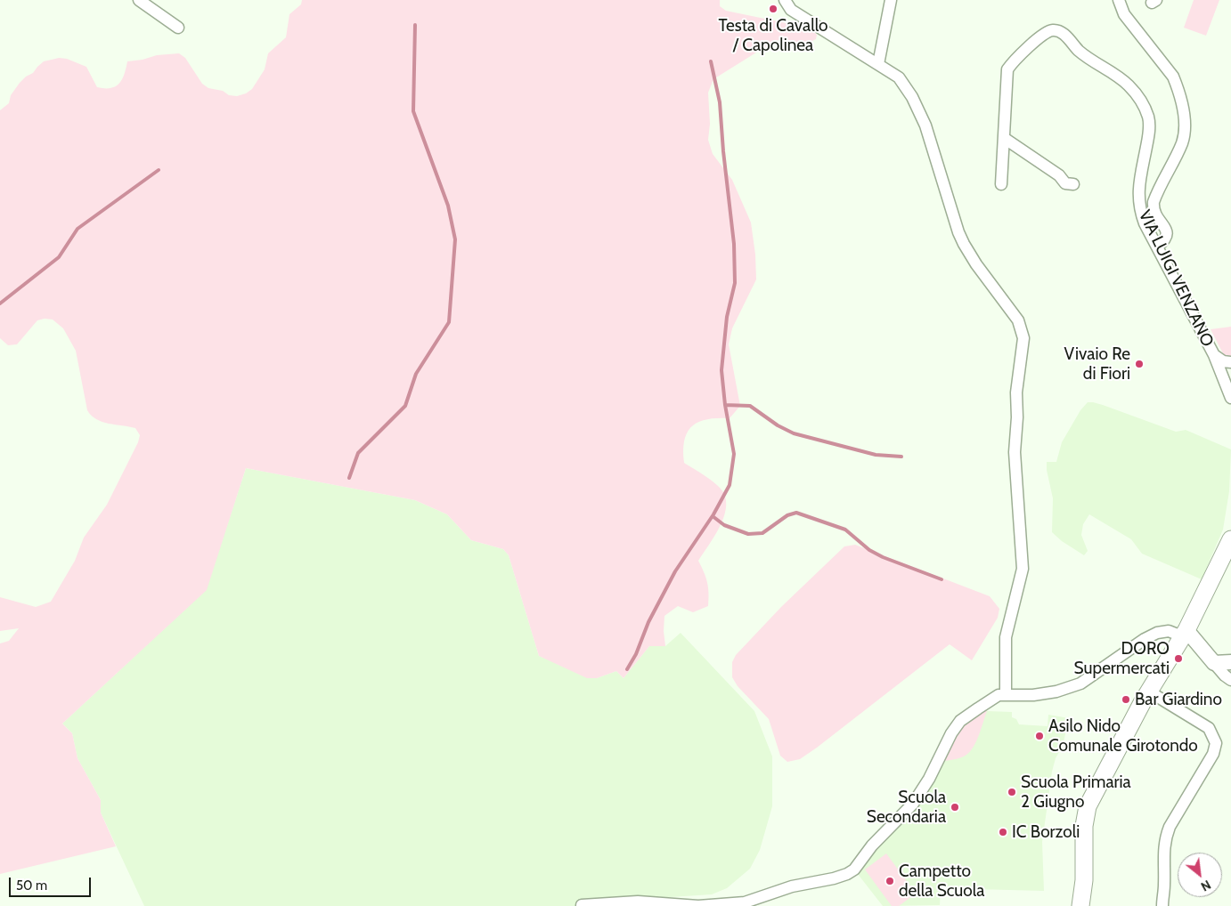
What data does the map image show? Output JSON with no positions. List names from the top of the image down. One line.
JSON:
{"streets":{"street":["VIA LUIGI VENZANO"]},"places":["Testa di Cavallo / Capolinea","Vivaio Re di Fiori","DORO Supermercati","Bar Giardino","Asilo Nido Comunale Girotondo","Scuola Primaria 2 Giugno","Scuola Secondaria","IC Borzoli","Campetto della Scuola"],"scale_bar":"50 m","north":"bottom right"}
